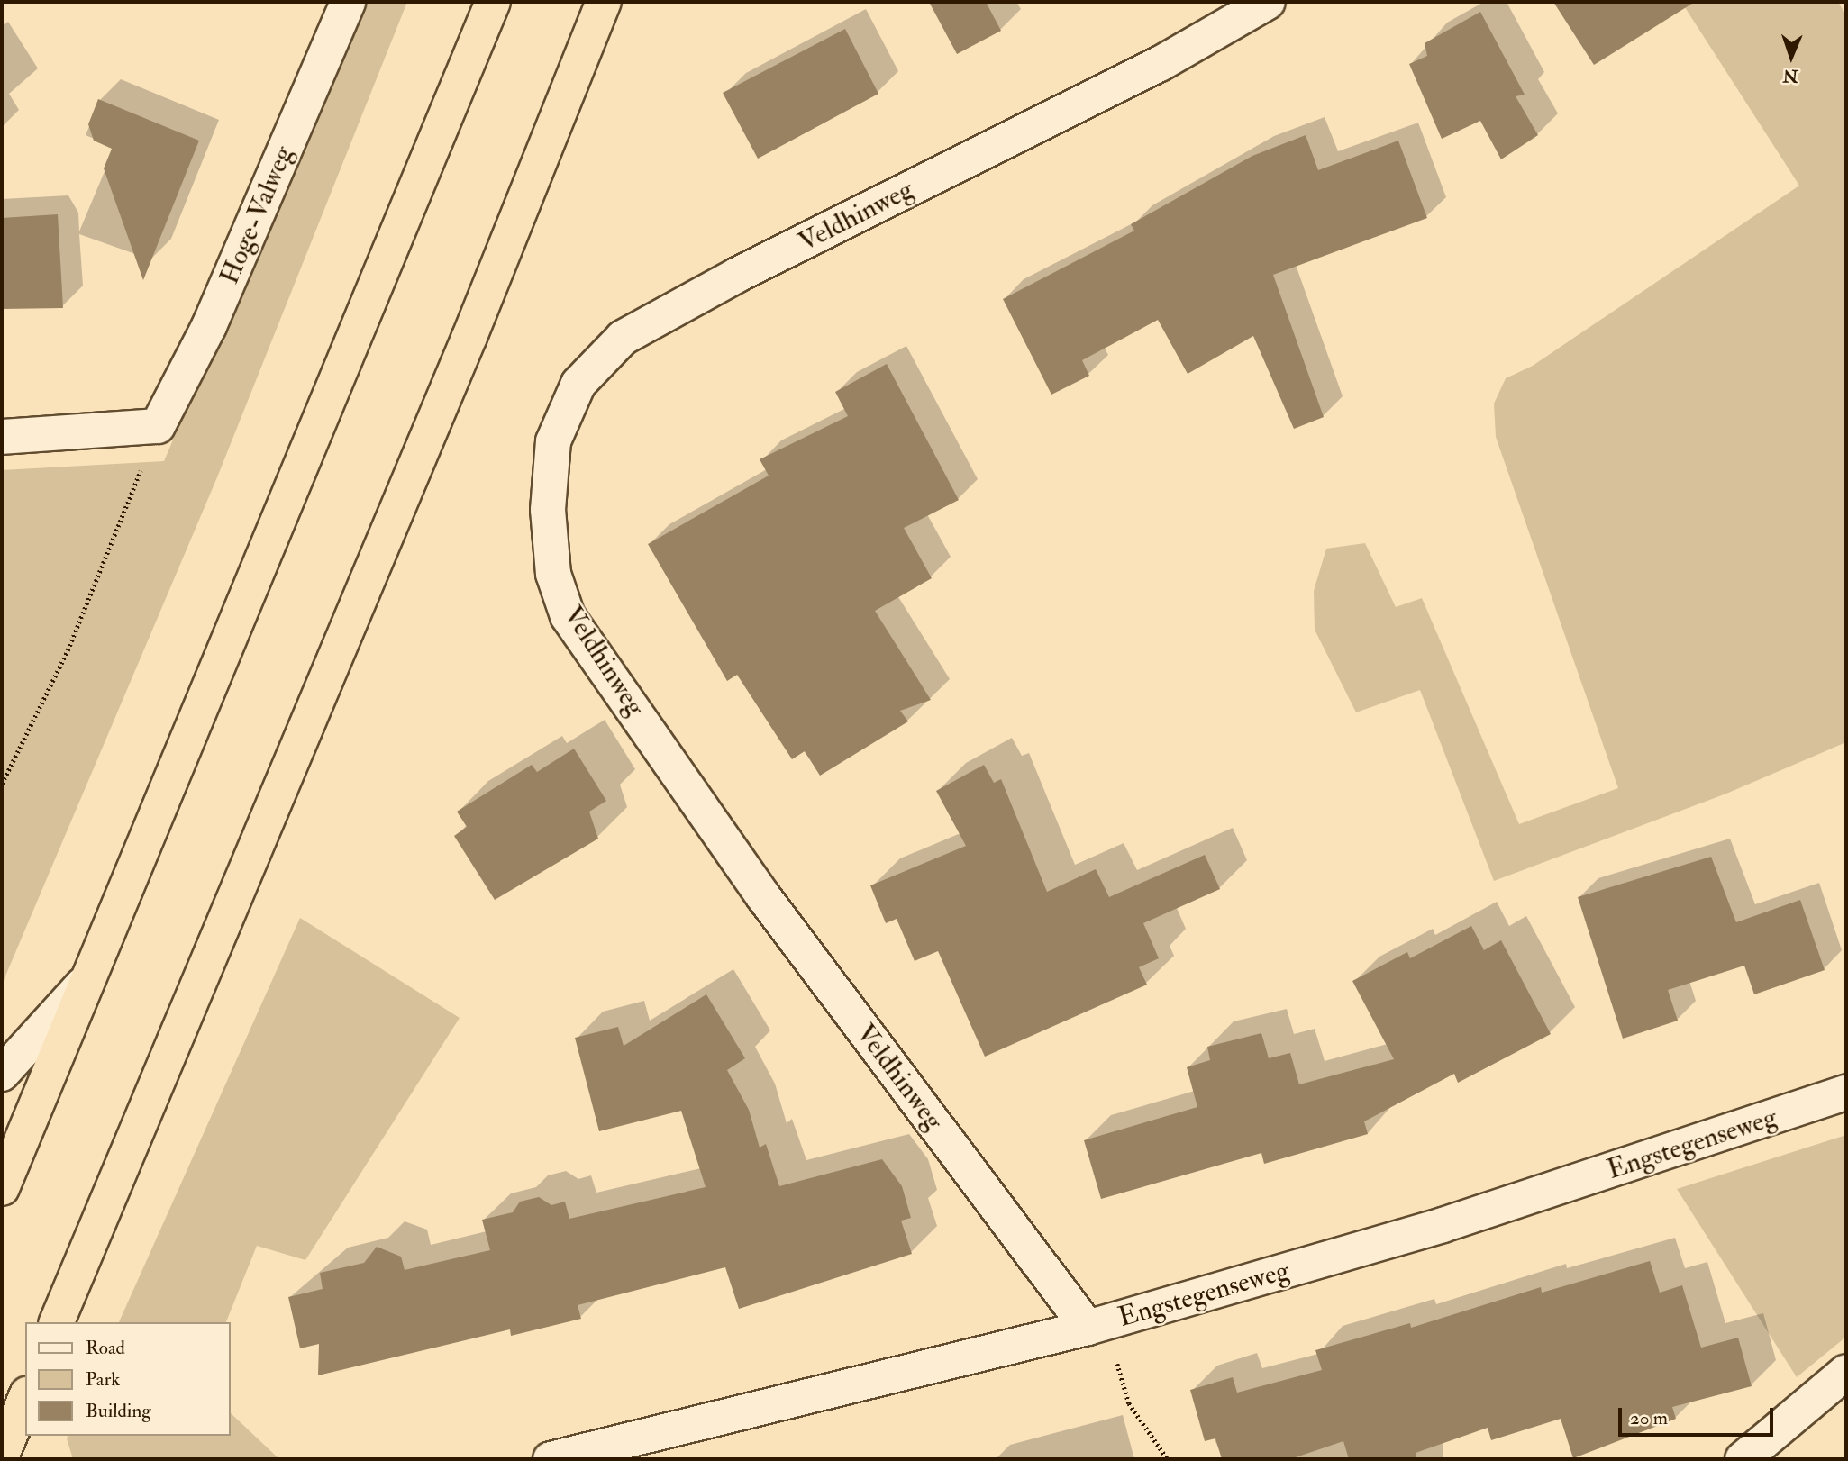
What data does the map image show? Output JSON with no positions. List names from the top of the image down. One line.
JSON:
{"streets":{"street":["Hoge-Valweg","Veldhinweg","Engstegenseweg"]},"crossings":[["Veldhinweg","Engstegenseweg"]],"legend":["Road","Park","Building"],"scale_bar":"20 m","north":"bottom"}
